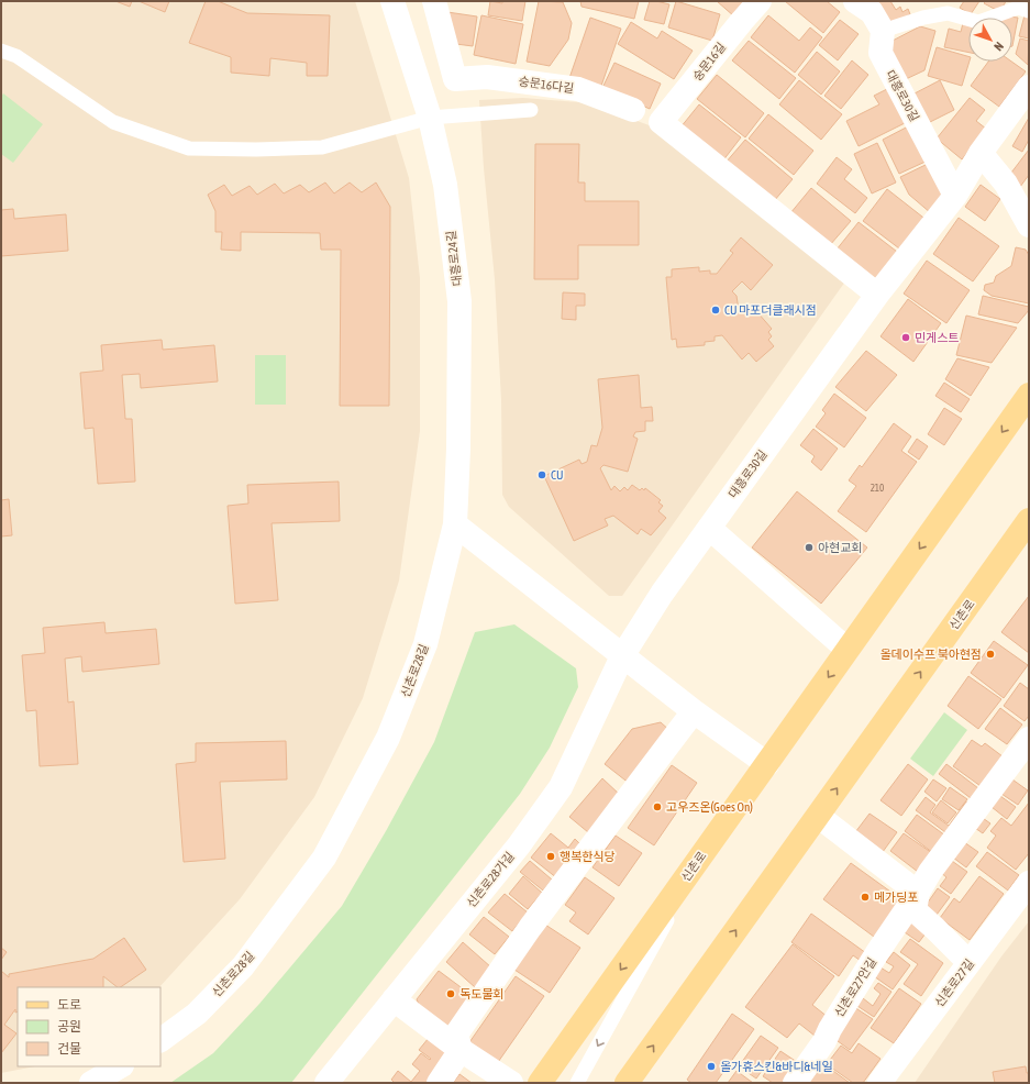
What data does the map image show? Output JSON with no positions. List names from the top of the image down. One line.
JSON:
{"streets":{"main road":["신촌로"],"street":["숭문16길","숭문16다길","대흥로30길","대흥로24길","신촌로28길","신촌로28가길","신촌로27길","신촌로27안길"]},"crossings":[["숭문16길","대흥로30길"],["대흥로30길","신촌로28가길"],["대흥로24길","신촌로28길"],["신촌로27길","신촌로27안길"]],"places":["CU 마포더클래시점","민게스트","CU","아현교회","올데이수프 북아현점","고우즈온(Goes On)","행복한식당","메가딩포","독도물회","올가휴스킨&바디&네일"],"house_numbers":["210"],"legend":["도로","공원","건물"],"north":"bottom right"}
